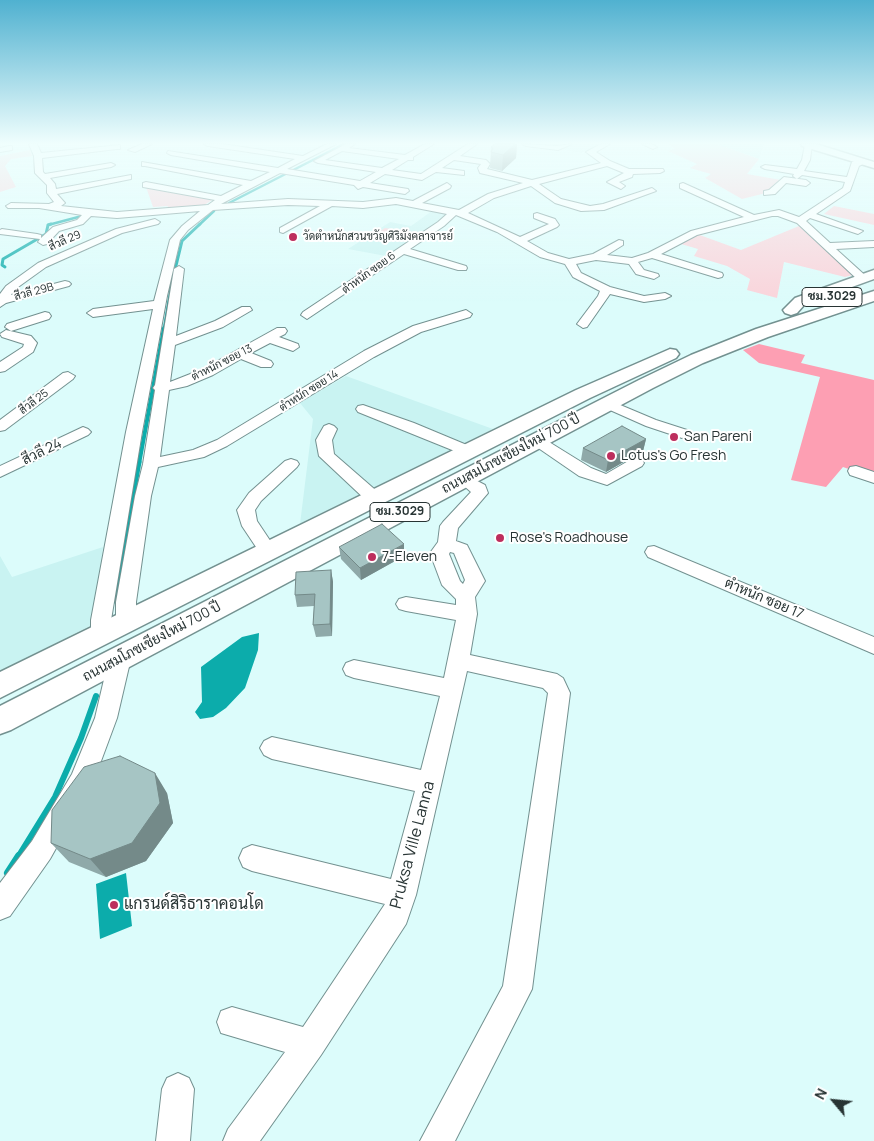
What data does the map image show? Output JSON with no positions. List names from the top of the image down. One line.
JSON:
{"streets":{"main road":["ชม.3029","ถนนสมโภชเชียงใหม่ 700 ปี"],"street":["สีวลี 29","ตำหนัก ซอย 6","สีวลี 29B","ตำหนัก ซอย 13","ตำหนัก ซอย 14","สีวลี 25","สีวลี 24","ตำหนัก ซอย 17","Pruksa Ville Lanna"]},"crossings":[["สีวลี 29","สีวลี 29B"]],"places":["วัดตำหนักสวนขวัญศิริมังคลาจารย์","San Pareni","Lotus's Go Fresh","Rose's Roadhouse","7-Eleven","แกรนด์สิริธาราคอนโด"],"north":"top left"}
